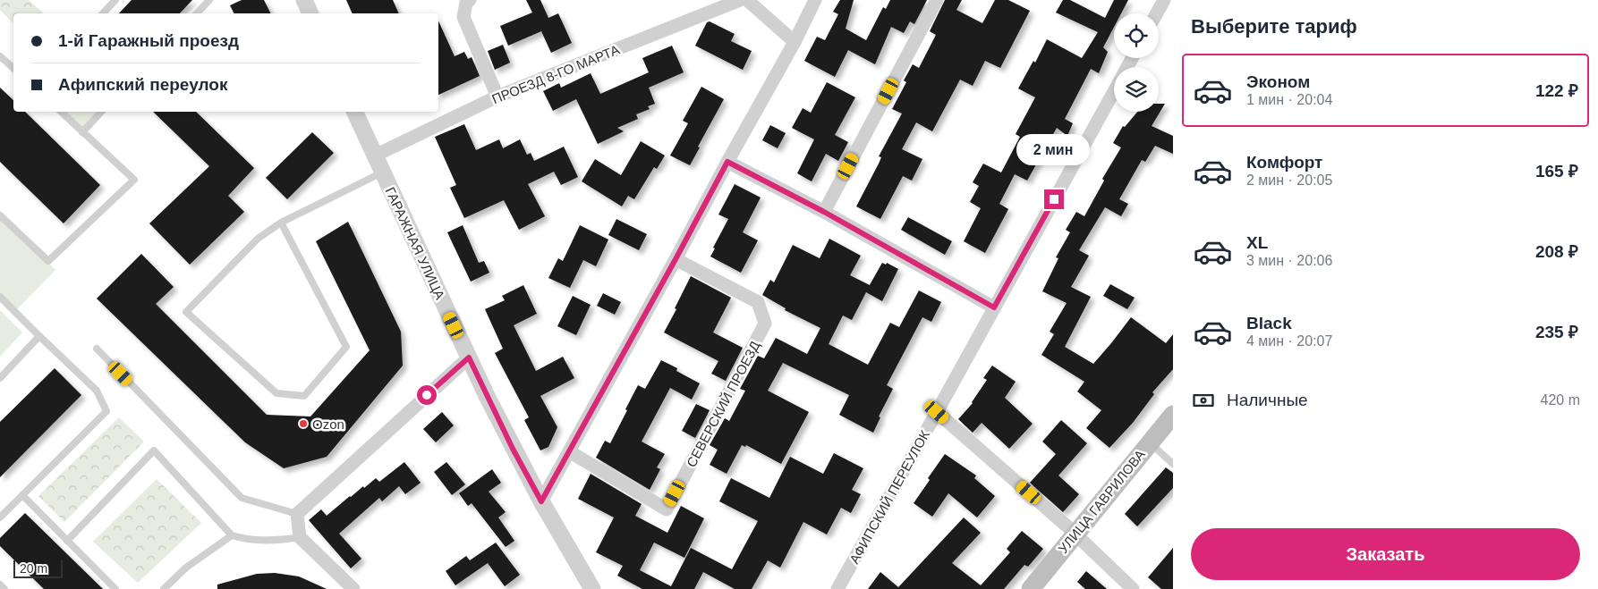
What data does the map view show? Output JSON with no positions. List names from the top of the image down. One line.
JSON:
{"streets":{"main road":["УЛИЦА ГАВРИЛОВА"],"street":["ПРОЕЗД 8-ГО МАРТА","ГАРАЖНАЯ УЛИЦА","СЕВЕРСКИЙ ПРОЕЗД","АФИПСКИЙ ПЕРЕУЛОК"]},"crossings":[["ПРОЕЗД 8-ГО МАРТА","ГАРАЖНАЯ УЛИЦА"]],"places":["Ozon"],"scale_bar":"20 m","page":{"heading":"Выберите тариф","banner":["1-й Гаражный проезд","Афипский переулок"],"list":[{"name":"Эконом","note":"1 мин · 20:04","value":"122 ₽"},{"name":"Комфорт","note":"2 мин · 20:05","value":"165 ₽"},{"name":"XL","note":"3 мин · 20:06","value":"208 ₽"},{"name":"Black","note":"4 мин · 20:07","value":"235 ₽"}],"bubble":"2 мин","pay":["Наличные","420 m"],"buttons":"Заказать","scale":"20 m"}}
